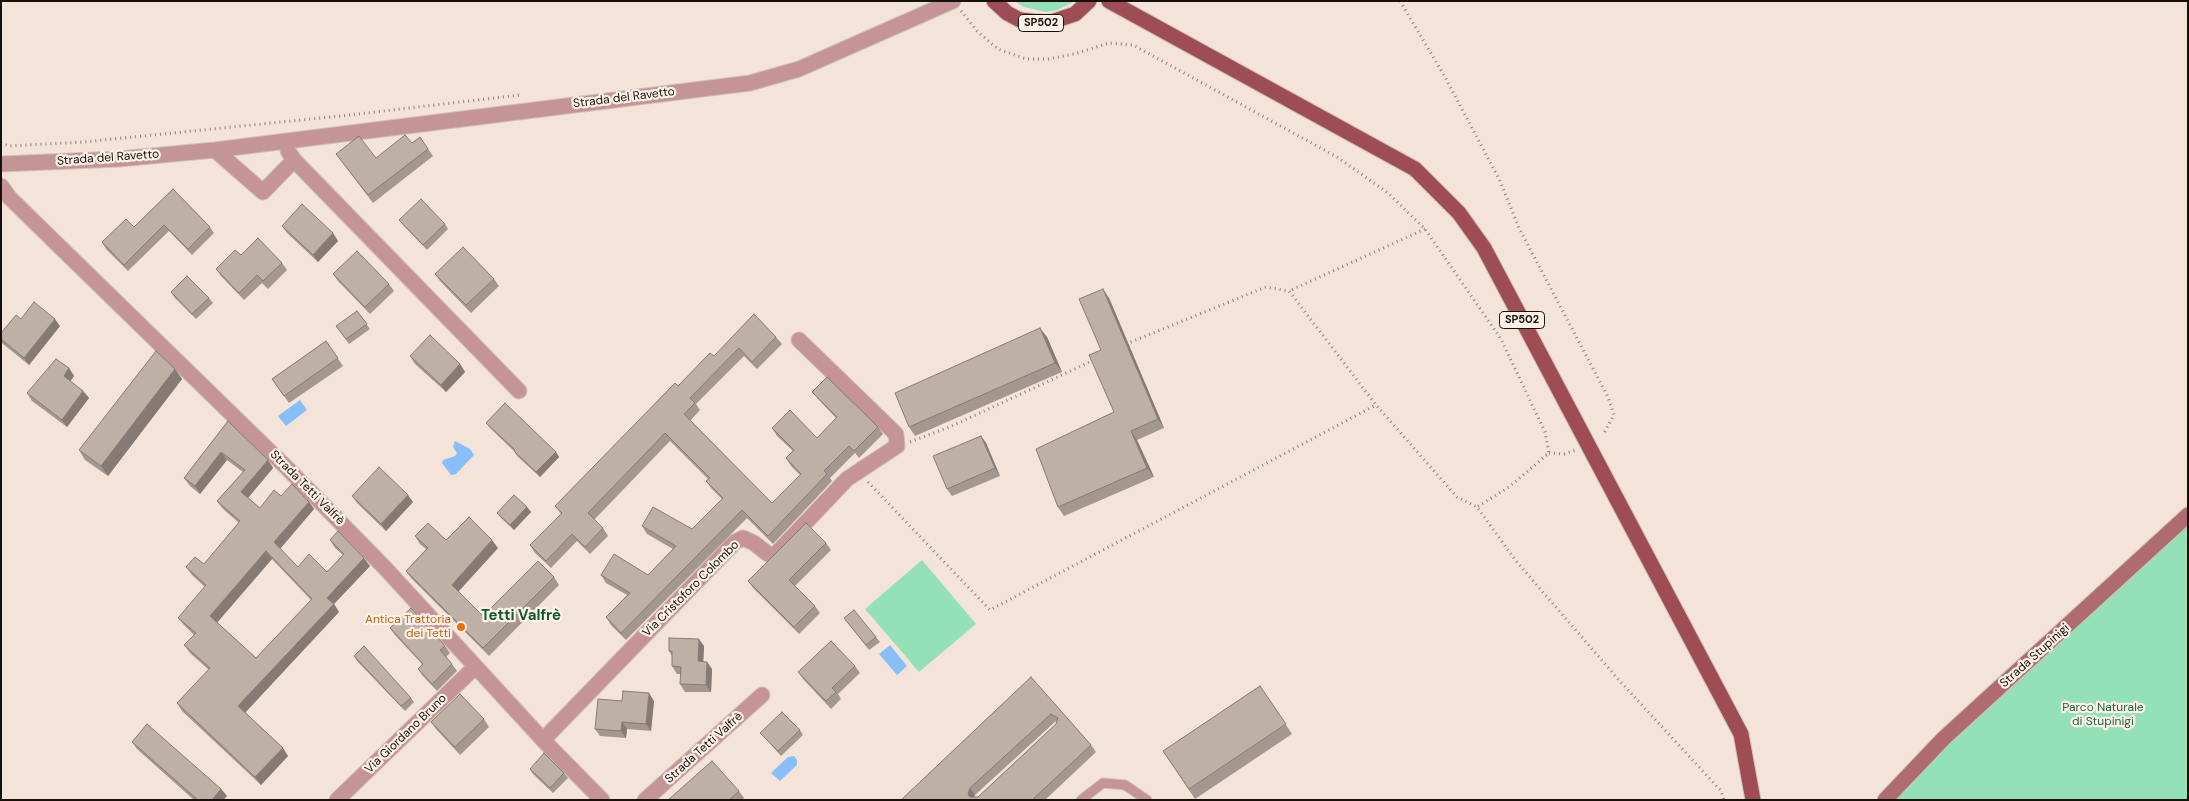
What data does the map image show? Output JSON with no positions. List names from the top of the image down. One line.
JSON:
{"streets":{"main road":["SP502","Strada Stupinigi"],"street":["Strada del Ravetto","Strada Tetti Valfrè","Via Cristoforo Colombo","Via Giordano Bruno"]},"crossings":[["Strada Tetti Valfrè","Via Cristoforo Colombo"],["Strada Tetti Valfrè","Via Giordano Bruno"]],"districts":["Tetti Valfrè"],"parks":["Parco Naturale di Stupinigi"],"places":["Antica Trattoria dei Tetti"]}
